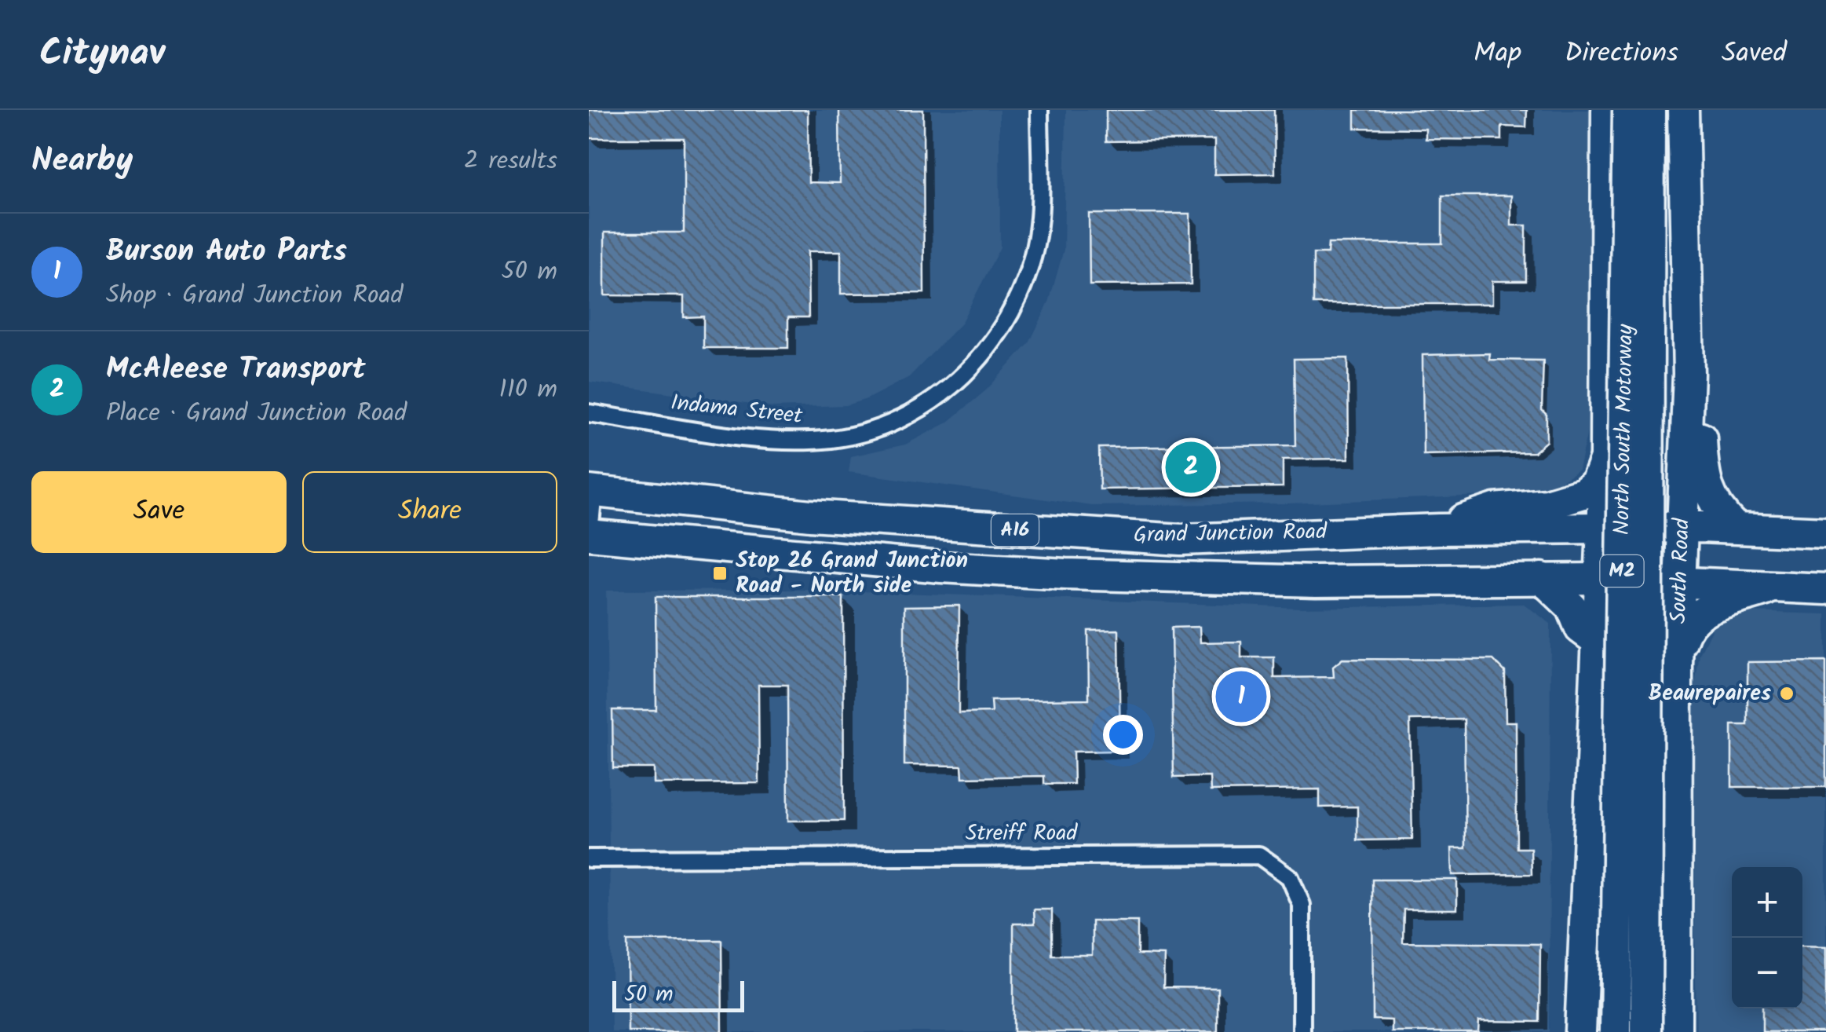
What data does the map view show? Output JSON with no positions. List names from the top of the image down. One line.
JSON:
{"streets":{"highway":["North South Motorway","A16","Grand Junction Road","M2","South Road"],"street":["Indama Street","Streiff Road"]},"crossings":[["Grand Junction Road","South Road"]],"places":{"transit":["Stop 26 Grand Junction Road - North side"],"other":["Beaurepaires"]},"scale_bar":"50 m","page":{"header":"Citynav","nav":["Map","Directions","Saved"],"heading":["Nearby","2 results"],"list":[{"mark":"1","name":"Burson Auto Parts","note":"Shop · Grand Junction Road","value":"50 m"},{"mark":"2","name":"McAleese Transport","note":"Place · Grand Junction Road","value":"110 m"}],"pins":["2","1"],"buttons":["Save","Share"],"map_buttons":["+","−"],"scale":"50 m"}}
